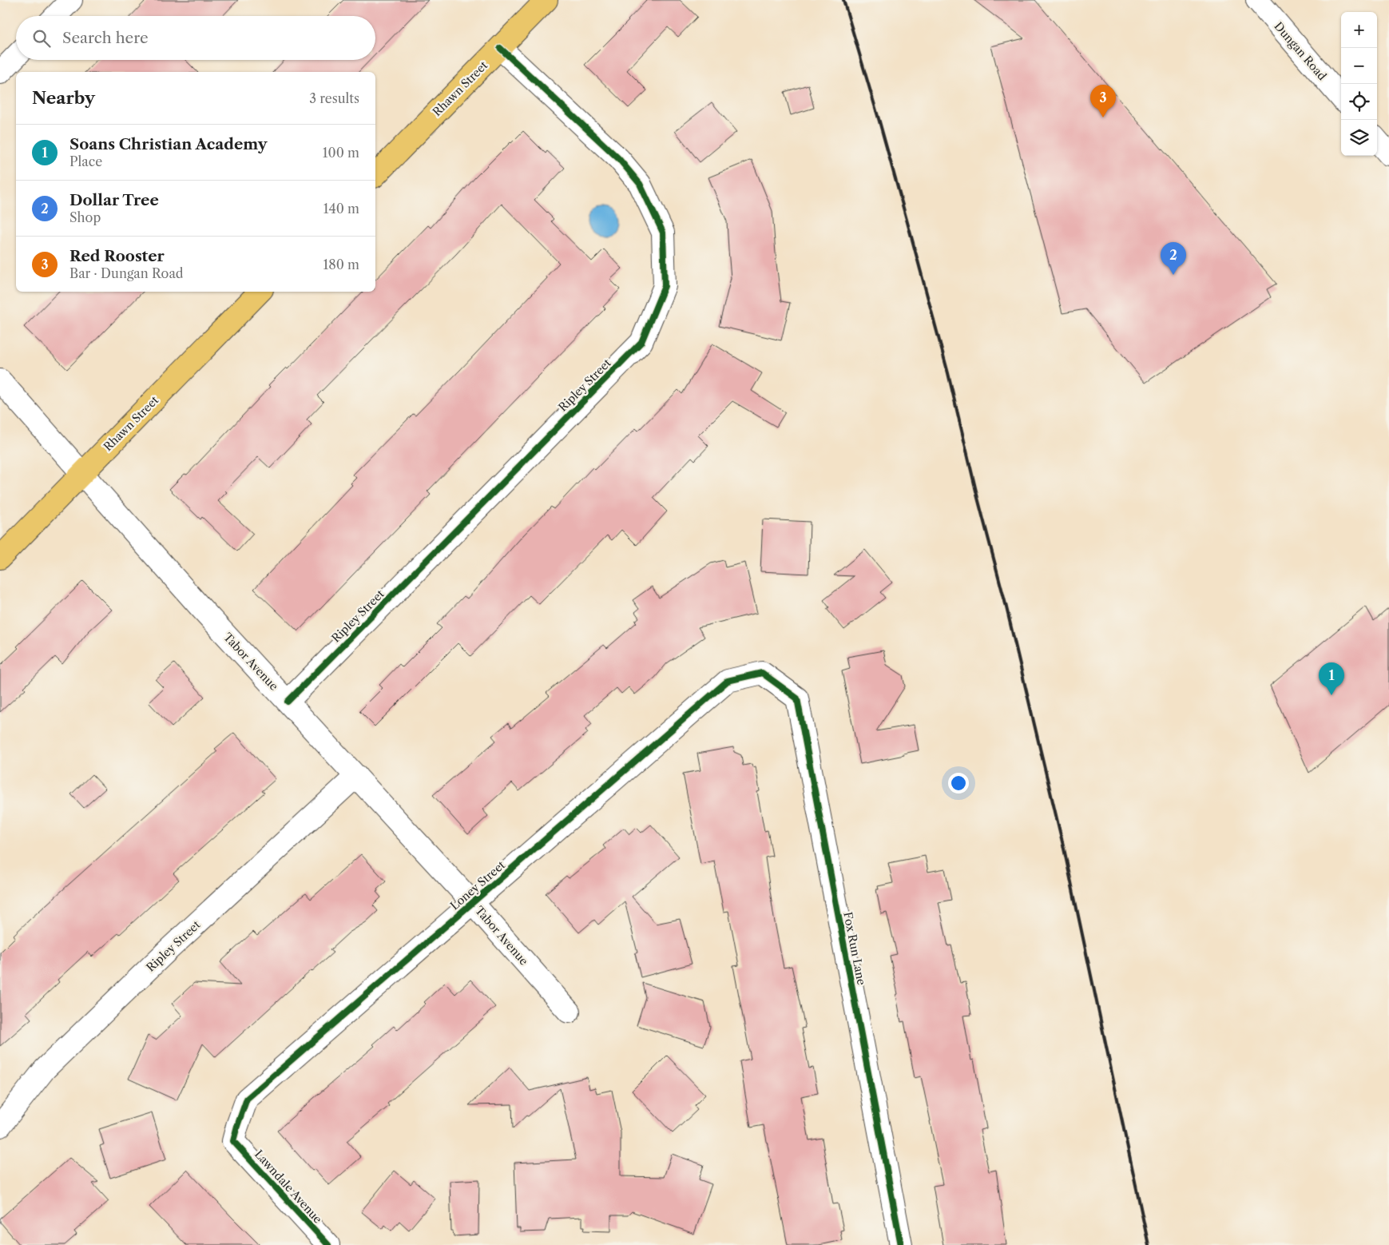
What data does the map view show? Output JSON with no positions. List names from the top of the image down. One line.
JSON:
{"streets":{"main road":["Rhawn Street"],"street":["Dungan Road","Ripley Street","Tabor Avenue","Loney Street","Fox Run Lane","Lawndale Avenue"]},"crossings":[["Rhawn Street","Ripley Street"],["Rhawn Street","Tabor Avenue"],["Ripley Street","Tabor Avenue"],["Tabor Avenue","Loney Street"],["Loney Street","Fox Run Lane"],["Loney Street","Lawndale Avenue"]],"page":{"map_buttons":["+","−"],"search":"Search here","heading":["Nearby","3 results"],"pins":["3","2","1"],"list":[{"mark":"1","name":"Soans Christian Academy","note":"Place","value":"100 m"},{"mark":"2","name":"Dollar Tree","note":"Shop","value":"140 m"},{"mark":"3","name":"Red Rooster","note":"Bar · Dungan Road","value":"180 m"}]}}
